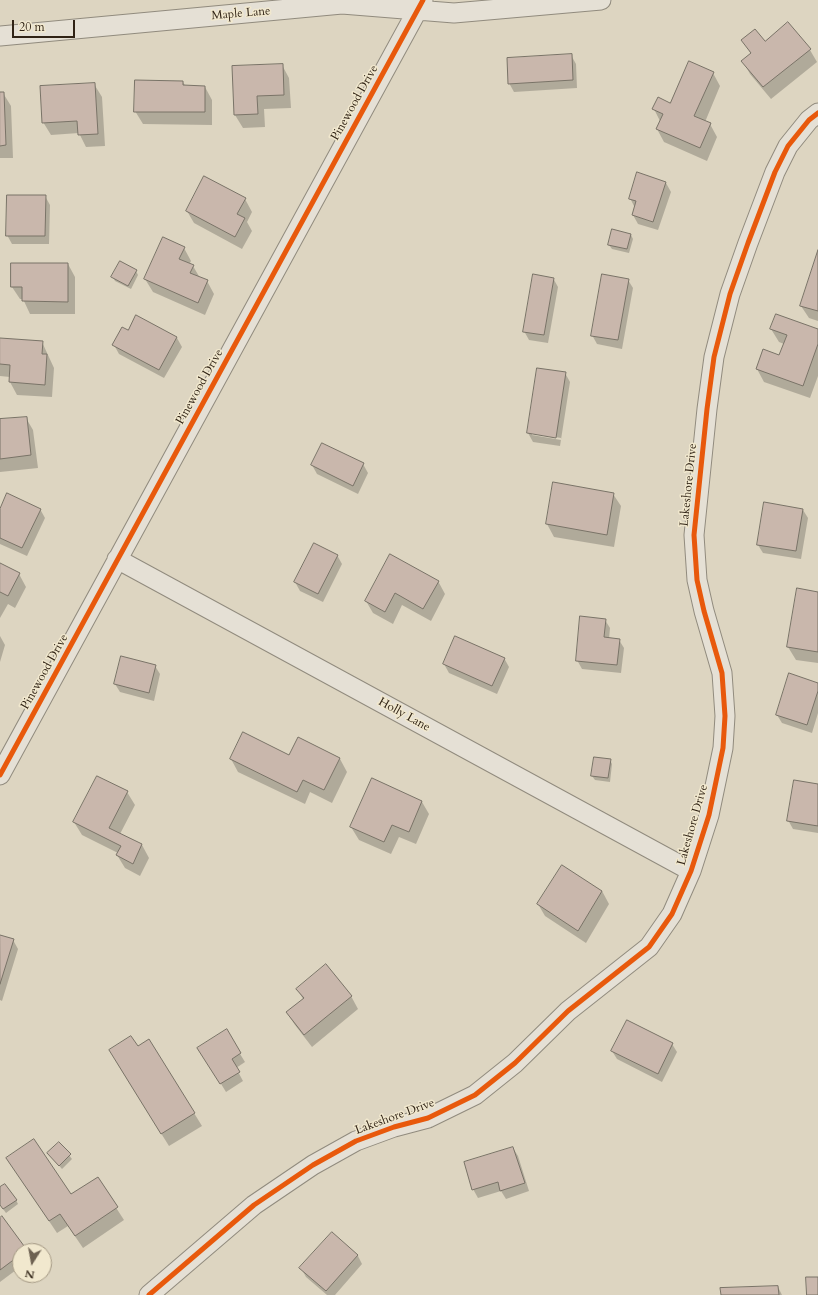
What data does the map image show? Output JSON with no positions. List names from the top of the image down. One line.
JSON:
{"streets":{"street":["Maple Lane","Pinewood Drive","Lakeshore Drive","Holly Lane"]},"crossings":[["Maple Lane","Pinewood Drive"],["Pinewood Drive","Holly Lane"],["Lakeshore Drive","Holly Lane"]],"scale_bar":"20 m","north":"bottom"}
